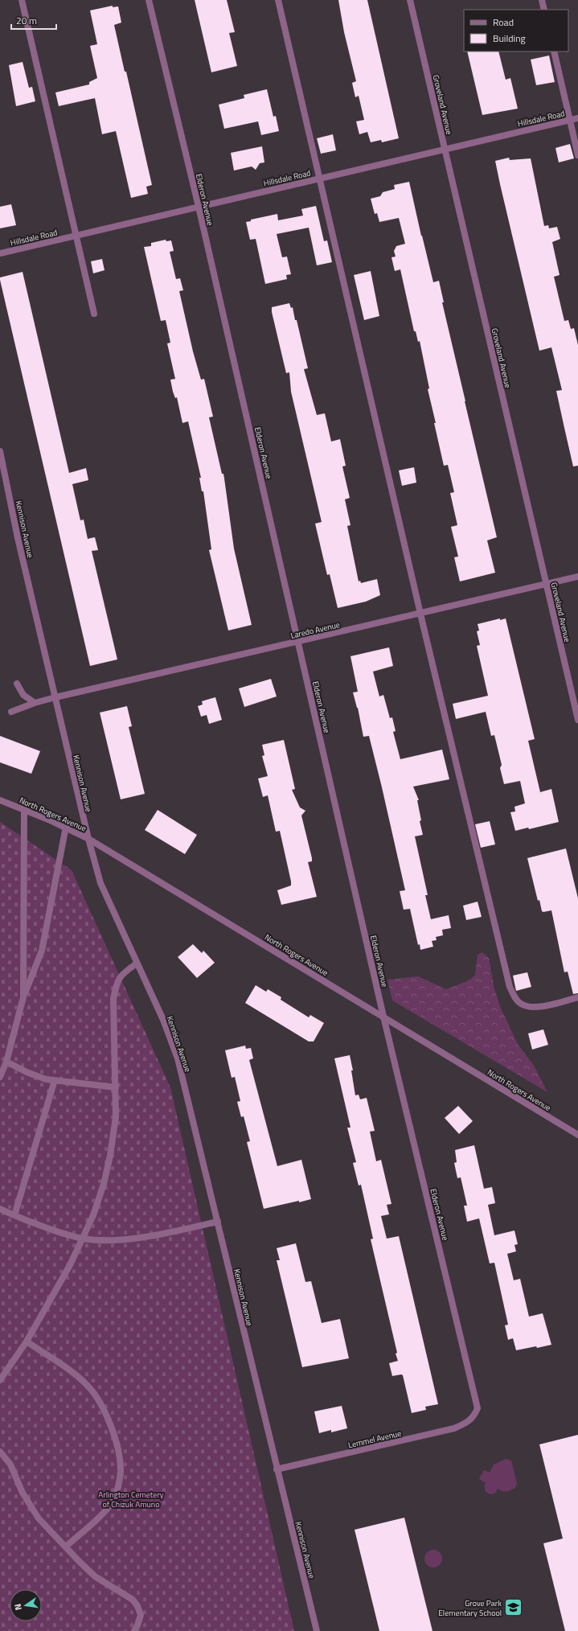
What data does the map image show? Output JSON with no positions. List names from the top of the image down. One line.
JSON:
{"streets":{"street":["Groveland Avenue","Hillsdale Road","Elderon Avenue","Kennison Avenue","Laredo Avenue","North Rogers Avenue","Lemmel Avenue"]},"crossings":[["Groveland Avenue","Hillsdale Road"],["Groveland Avenue","Laredo Avenue"],["Hillsdale Road","Elderon Avenue"],["Elderon Avenue","Laredo Avenue"],["Elderon Avenue","North Rogers Avenue"],["Elderon Avenue","Lemmel Avenue"],["Kennison Avenue","Laredo Avenue"],["Kennison Avenue","North Rogers Avenue"],["Kennison Avenue","Lemmel Avenue"]],"parks":["Arlington Cemetery of Chizuk Amuno"],"places":{"school or university":["Grove Park Elementary School"]},"legend":["Road","Building"],"scale_bar":"20 m","north":"left"}
